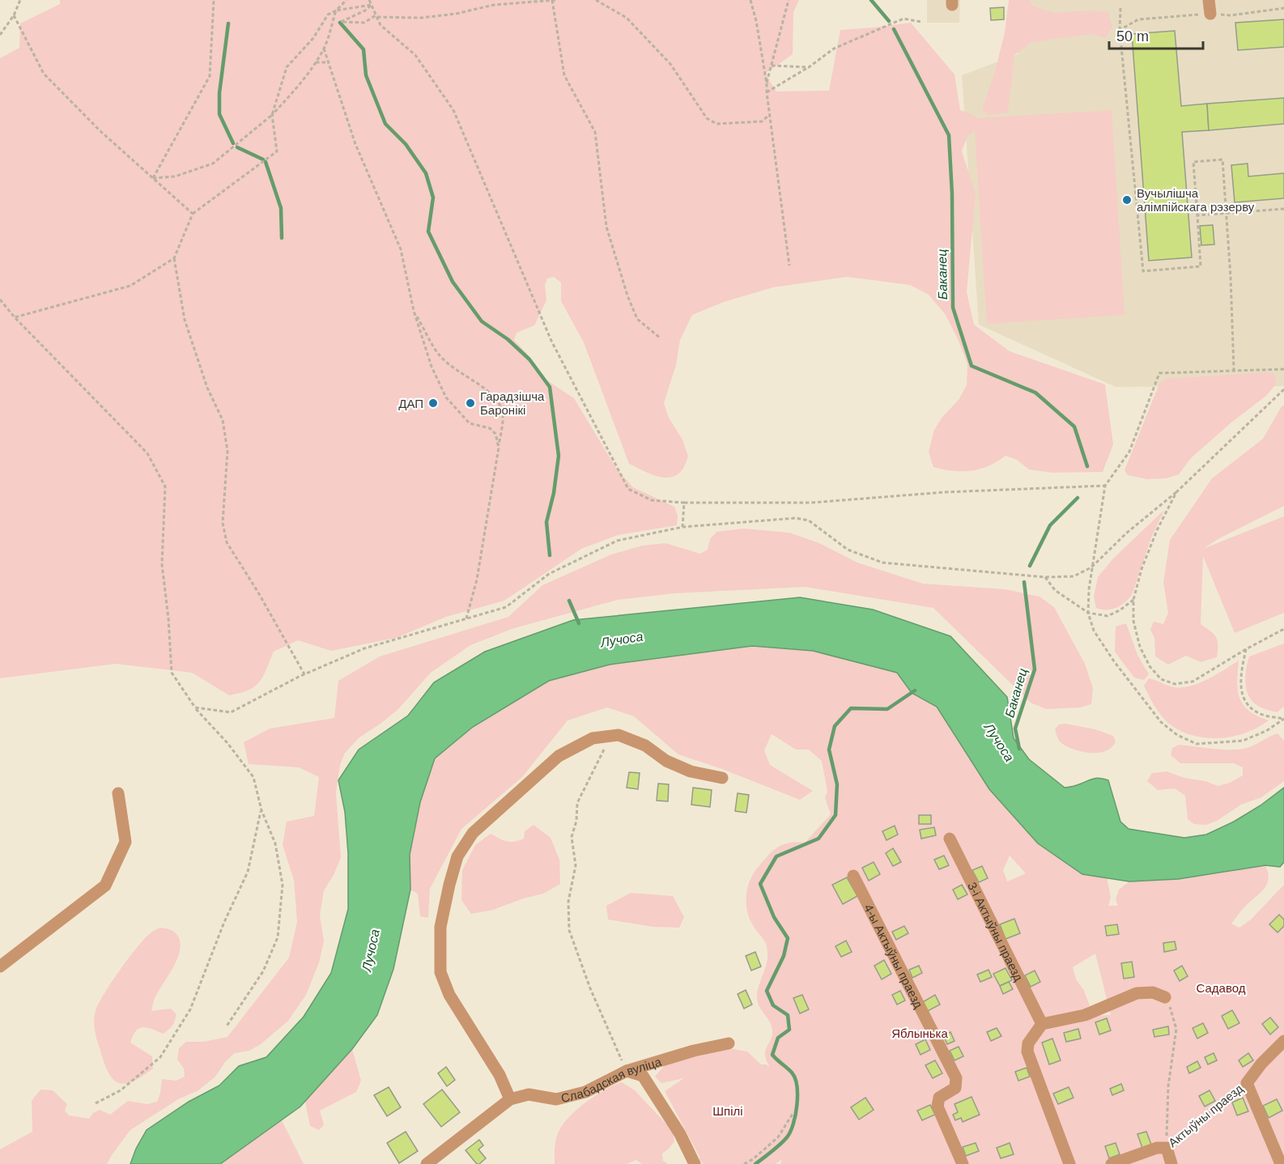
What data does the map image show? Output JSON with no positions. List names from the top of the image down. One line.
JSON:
{"streets":{"street":["3-і Актыўны праезд","4-ы Актыўны праезд","Слабадская вуліца","Актыўны праезд"]},"water":["Баканец","Лучоса"],"parks":["Садавод","Яблынька","Шпілі"],"places":["Вучылішча алімпійскага рэзерву","ДАП","Гарадзішча Баронікі"],"scale_bar":"50 m"}
